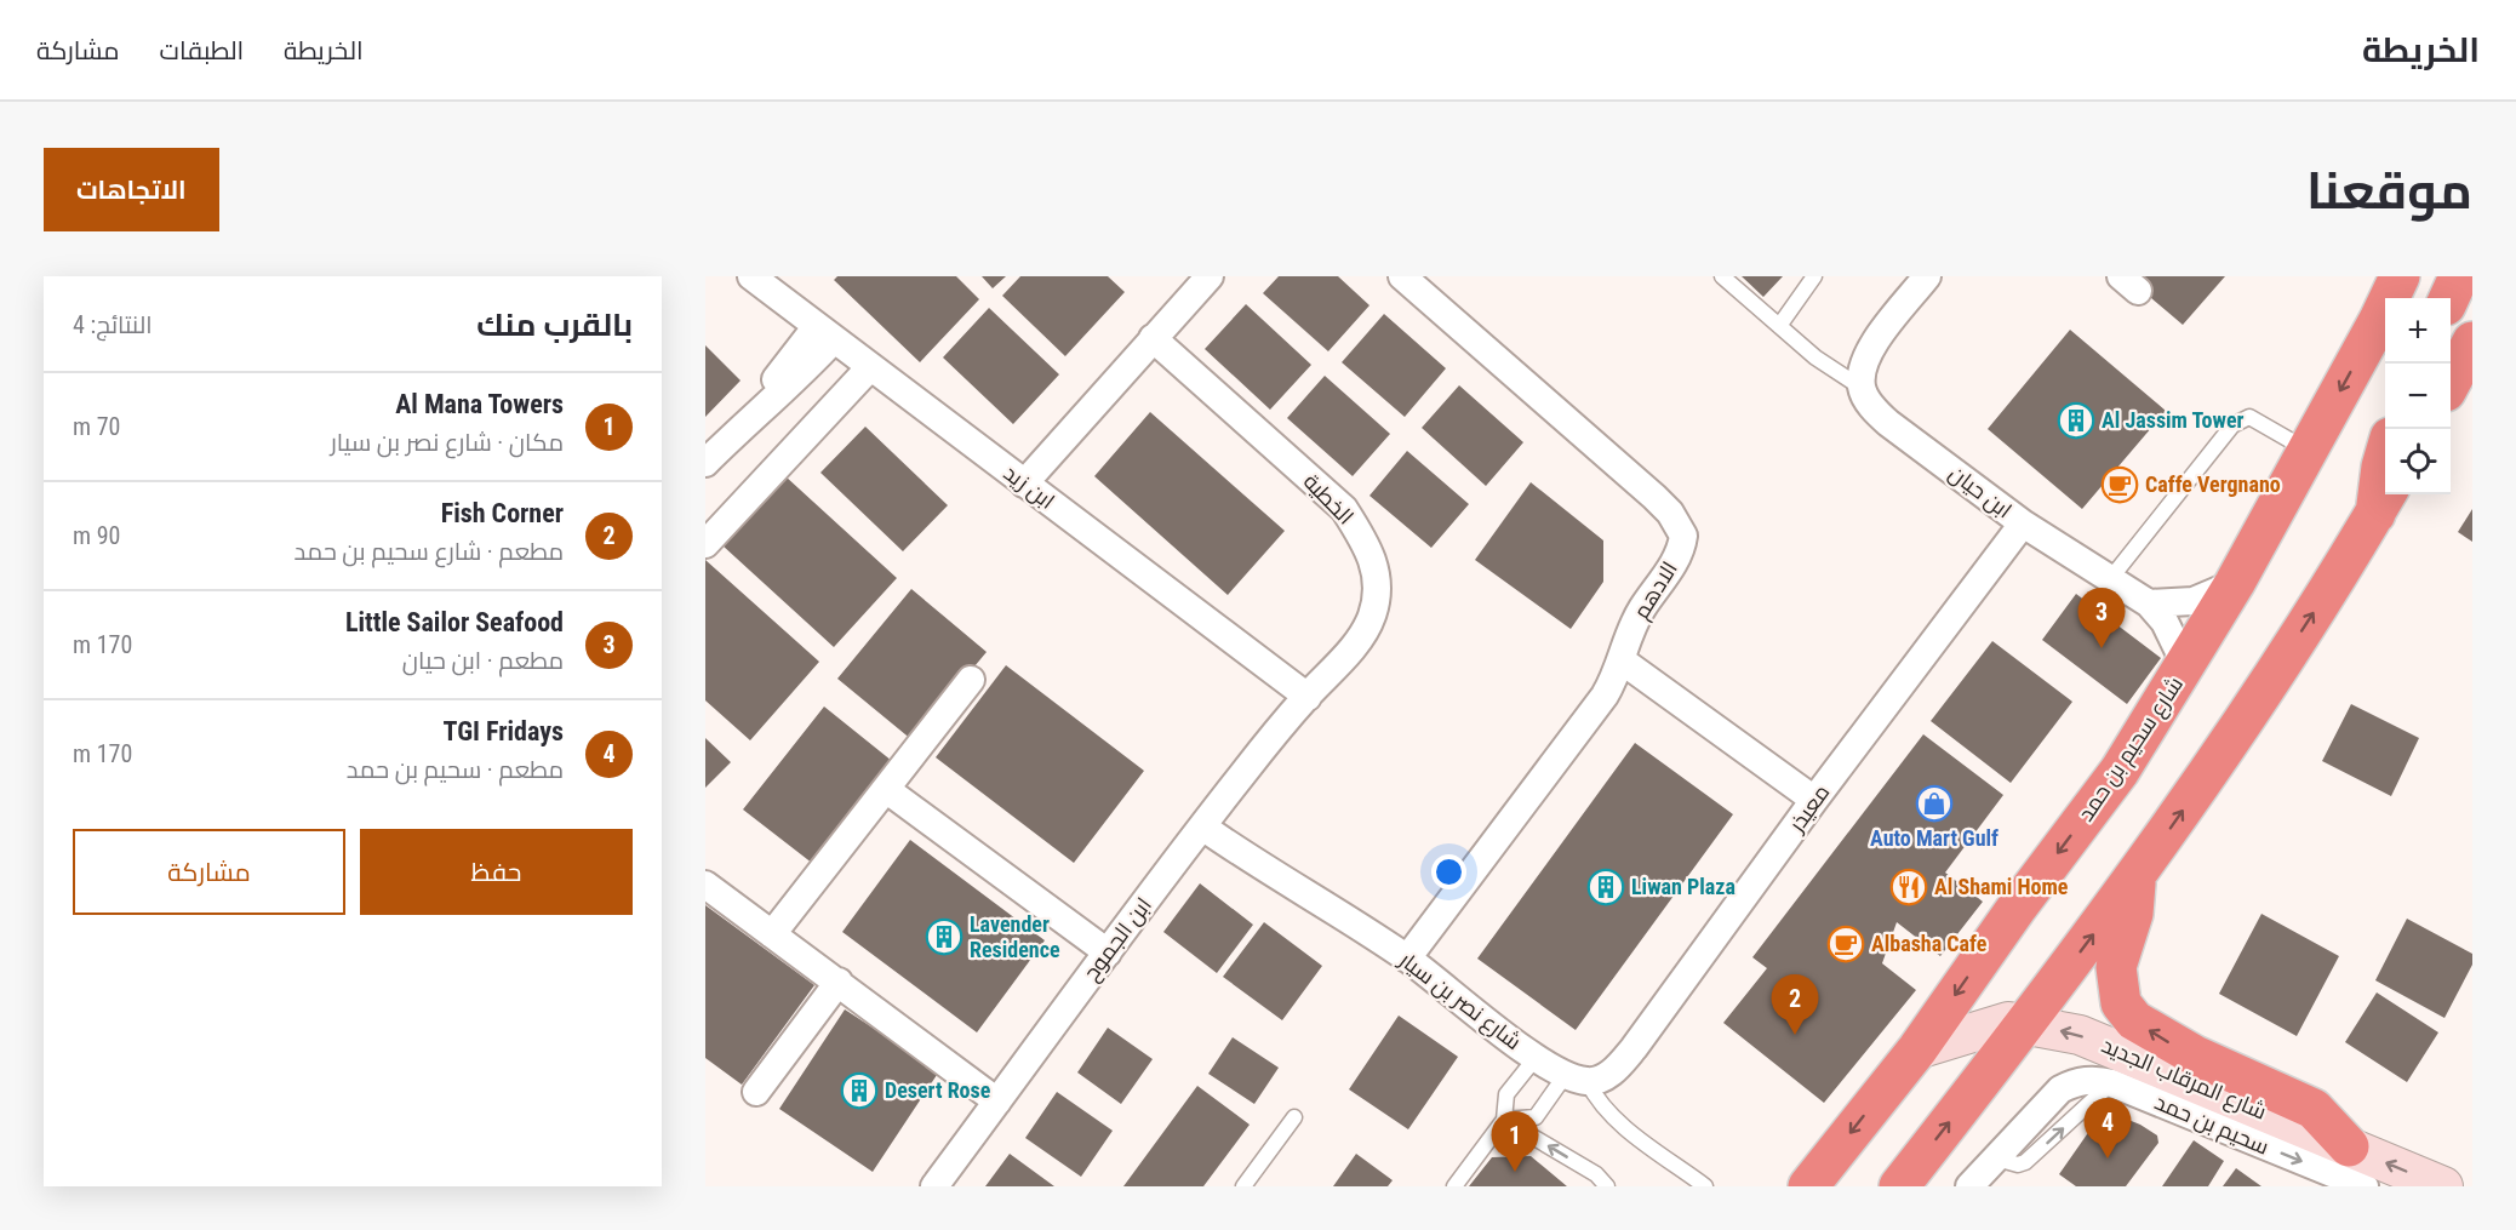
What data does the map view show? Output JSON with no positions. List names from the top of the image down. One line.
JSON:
{"streets":{"highway":["شارع سحيم بن حمد"],"street":["ابن زيد","ابن حيان","الخطية","الادهم","معيذر","ابن الجموح","شارع نصر بن سيار","شارع المرقاب الجديد","سحيم بن حمد"]},"crossings":[["ابن زيد","الخطية"],["ابن زيد","ابن الجموح"],["ابن حيان","شارع سحيم بن حمد"],["ابن حيان","معيذر"],["الخطية","ابن الجموح"],["الادهم","شارع نصر بن سيار"],["شارع سحيم بن حمد","شارع المرقاب الجديد"],["معيذر","شارع نصر بن سيار"],["ابن الجموح","شارع نصر بن سيار"]],"one_way":["شارع المرقاب الجديد","سحيم بن حمد"],"places":{"building":["Al Jassim Tower","Liwan Plaza","Lavender Residence","Desert Rose"],"cafe":["Caffe Vergnano","Albasha Cafe"],"shop":["Auto Mart Gulf"],"restaurant":["Al Shami Home"]},"page":{"header":"الخريطة","nav":["الخريطة","الطبقات","مشاركة"],"title":"موقعنا","buttons":["الاتجاهات",["حفظ","مشاركة"]],"heading":["بالقرب منك","النتائج: 4"],"map_buttons":["+","−"],"list":[{"mark":"1","name":"Al Mana Towers","note":"مكان · شارع نصر بن سيار","value":"70 m"},{"mark":"2","name":"Fish Corner","note":"مطعم · شارع سحيم بن حمد","value":"90 m"},{"mark":"3","name":"Little Sailor Seafood","note":"مطعم · ابن حيان","value":"170 m"},{"mark":"4","name":"TGI Fridays","note":"مطعم · سحيم بن حمد","value":"170 m"}],"pins":["3","2","4","1"]}}
